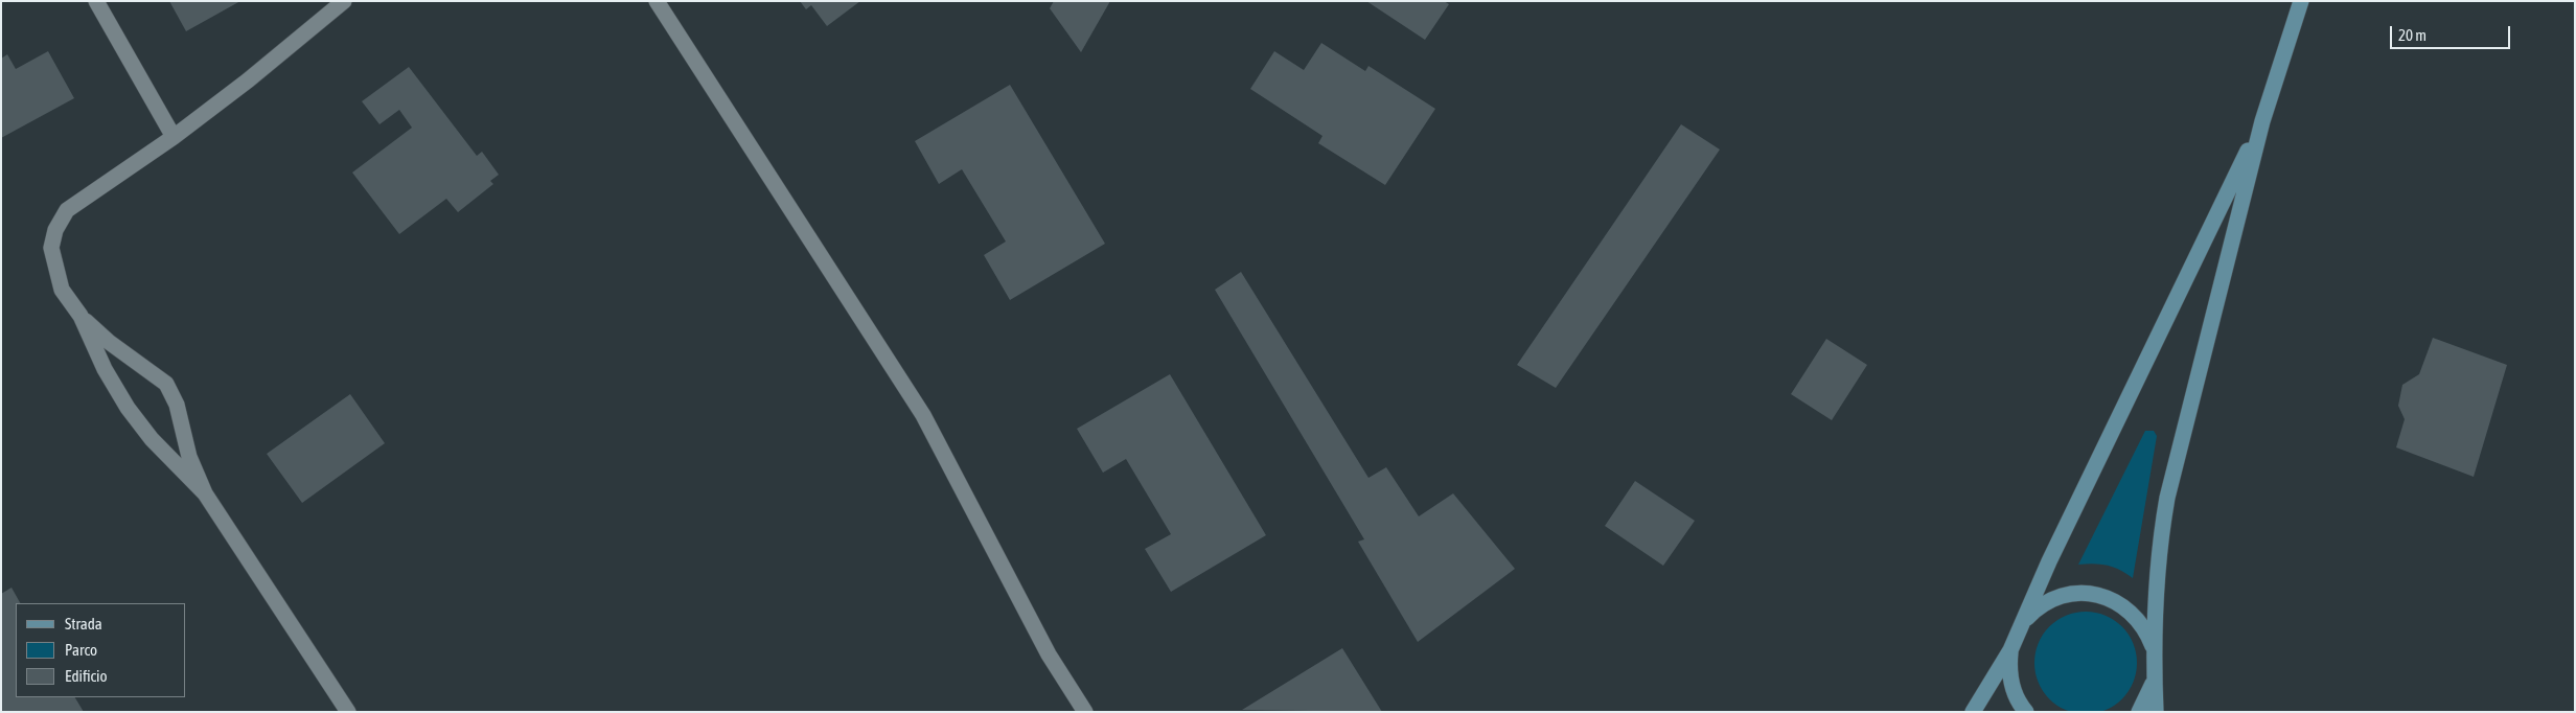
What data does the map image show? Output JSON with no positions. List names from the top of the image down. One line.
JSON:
{"legend":["Strada","Parco","Edificio"],"scale_bar":"20 m"}
